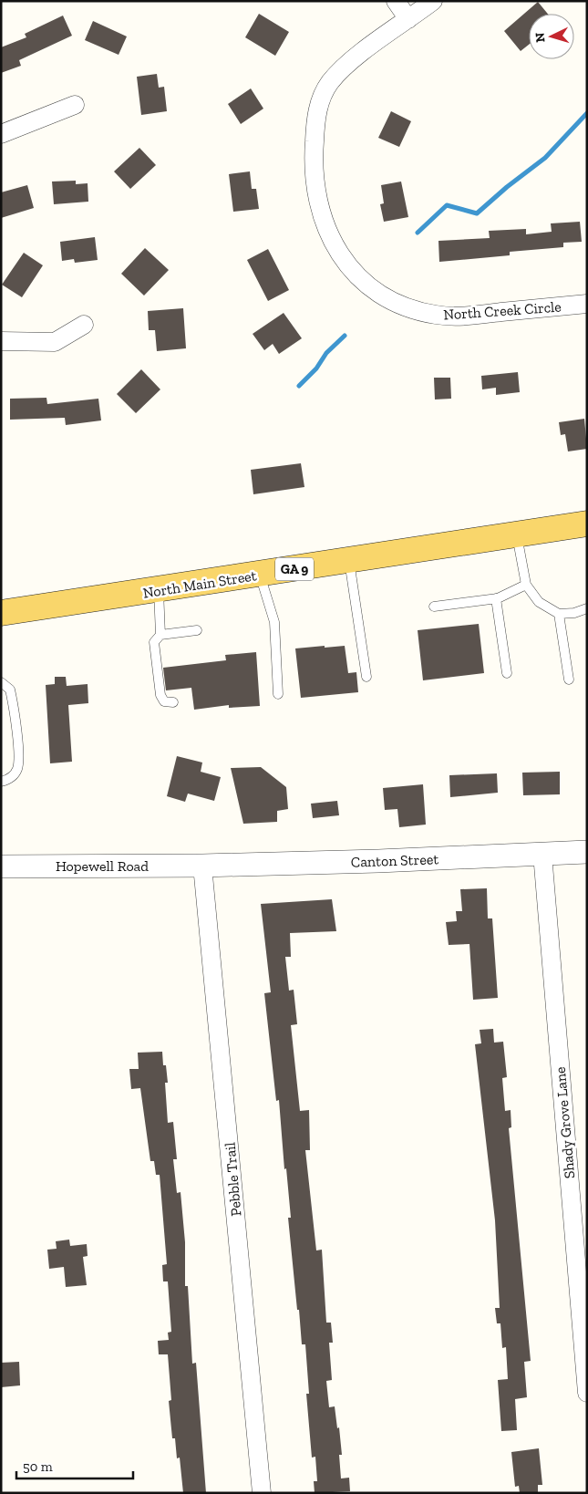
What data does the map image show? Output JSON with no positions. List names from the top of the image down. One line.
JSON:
{"streets":{"main road":["GA 9","North Main Street"],"street":["North Creek Circle","Canton Street","Hopewell Road","Shady Grove Lane","Pebble Trail"]},"crossings":[["Canton Street","Hopewell Road"],["Canton Street","Shady Grove Lane"],["Canton Street","Pebble Trail"],["Hopewell Road","Pebble Trail"]],"scale_bar":"50 m","north":"left"}
